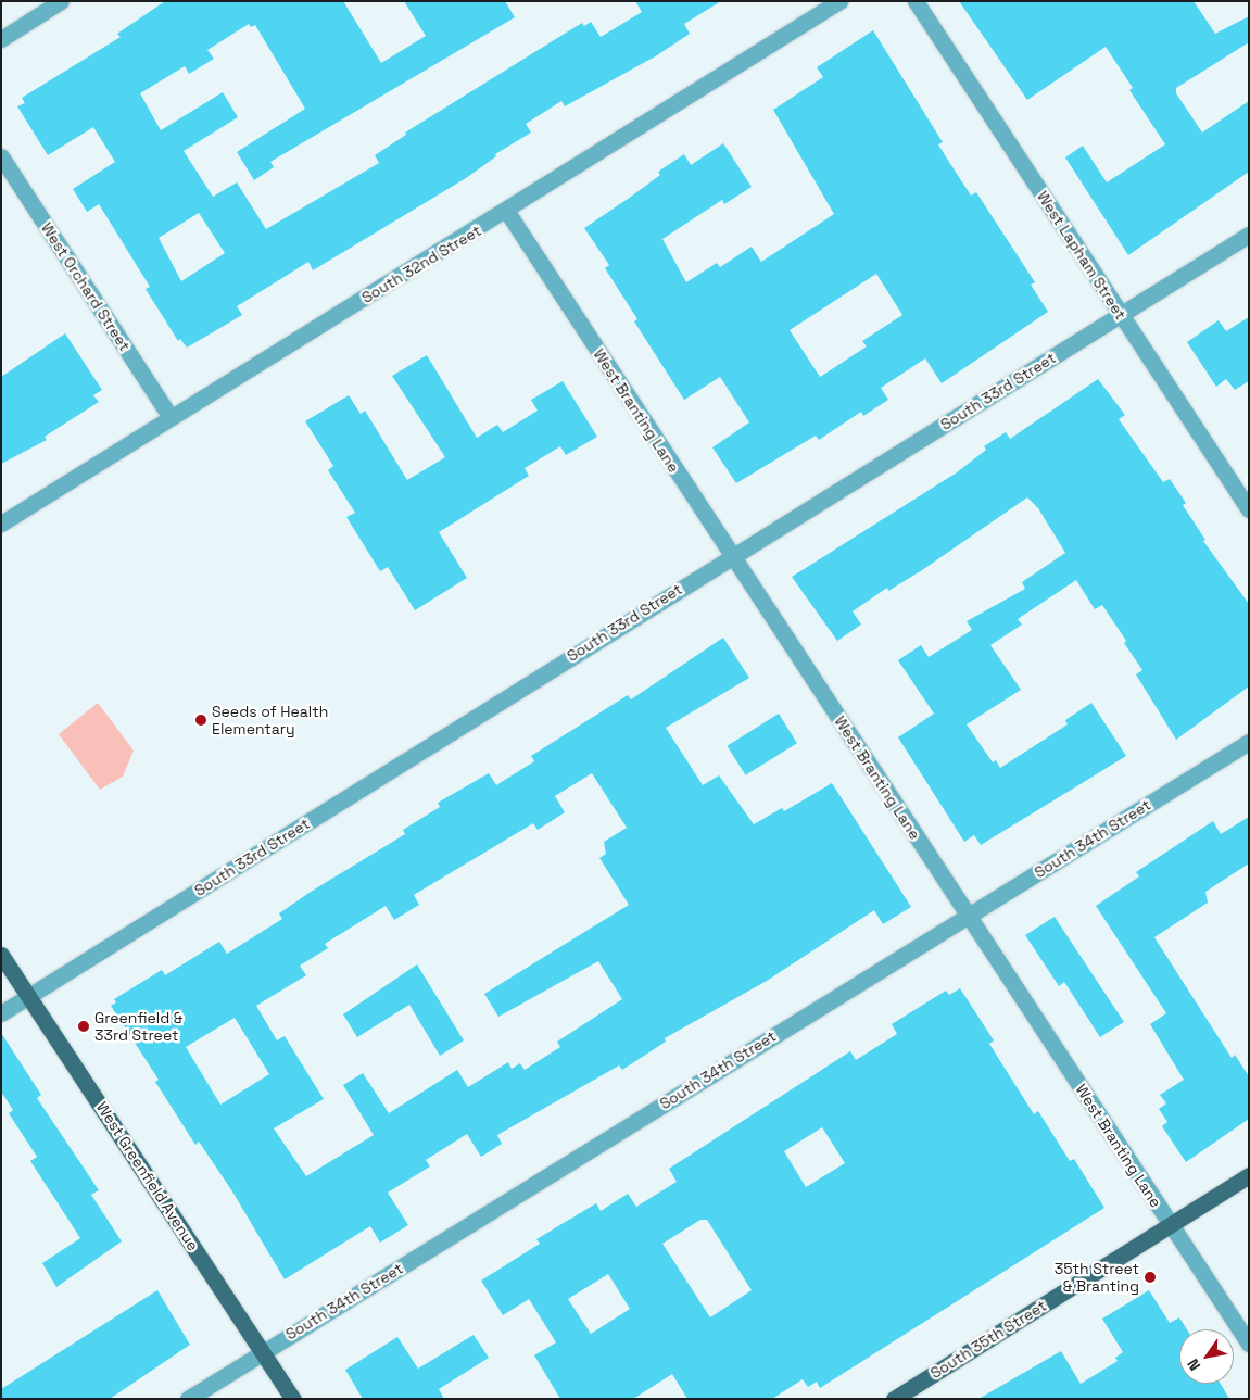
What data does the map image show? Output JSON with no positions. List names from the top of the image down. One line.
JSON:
{"streets":{"main road":["West Greenfield Avenue","South 35th Street"],"street":["West Lapham Street","South 32nd Street","West Orchard Street","South 33rd Street","West Branting Lane","South 34th Street"]},"crossings":[["West Lapham Street","South 33rd Street"],["South 32nd Street","West Orchard Street"],["South 32nd Street","West Branting Lane"],["South 33rd Street","West Branting Lane"],["South 33rd Street","West Greenfield Avenue"],["West Branting Lane","South 34th Street"],["West Branting Lane","South 35th Street"],["South 34th Street","West Greenfield Avenue"]],"places":["Seeds of Health Elementary","Greenfield & 33rd Street","35th Street & Branting"],"north":"bottom left"}
